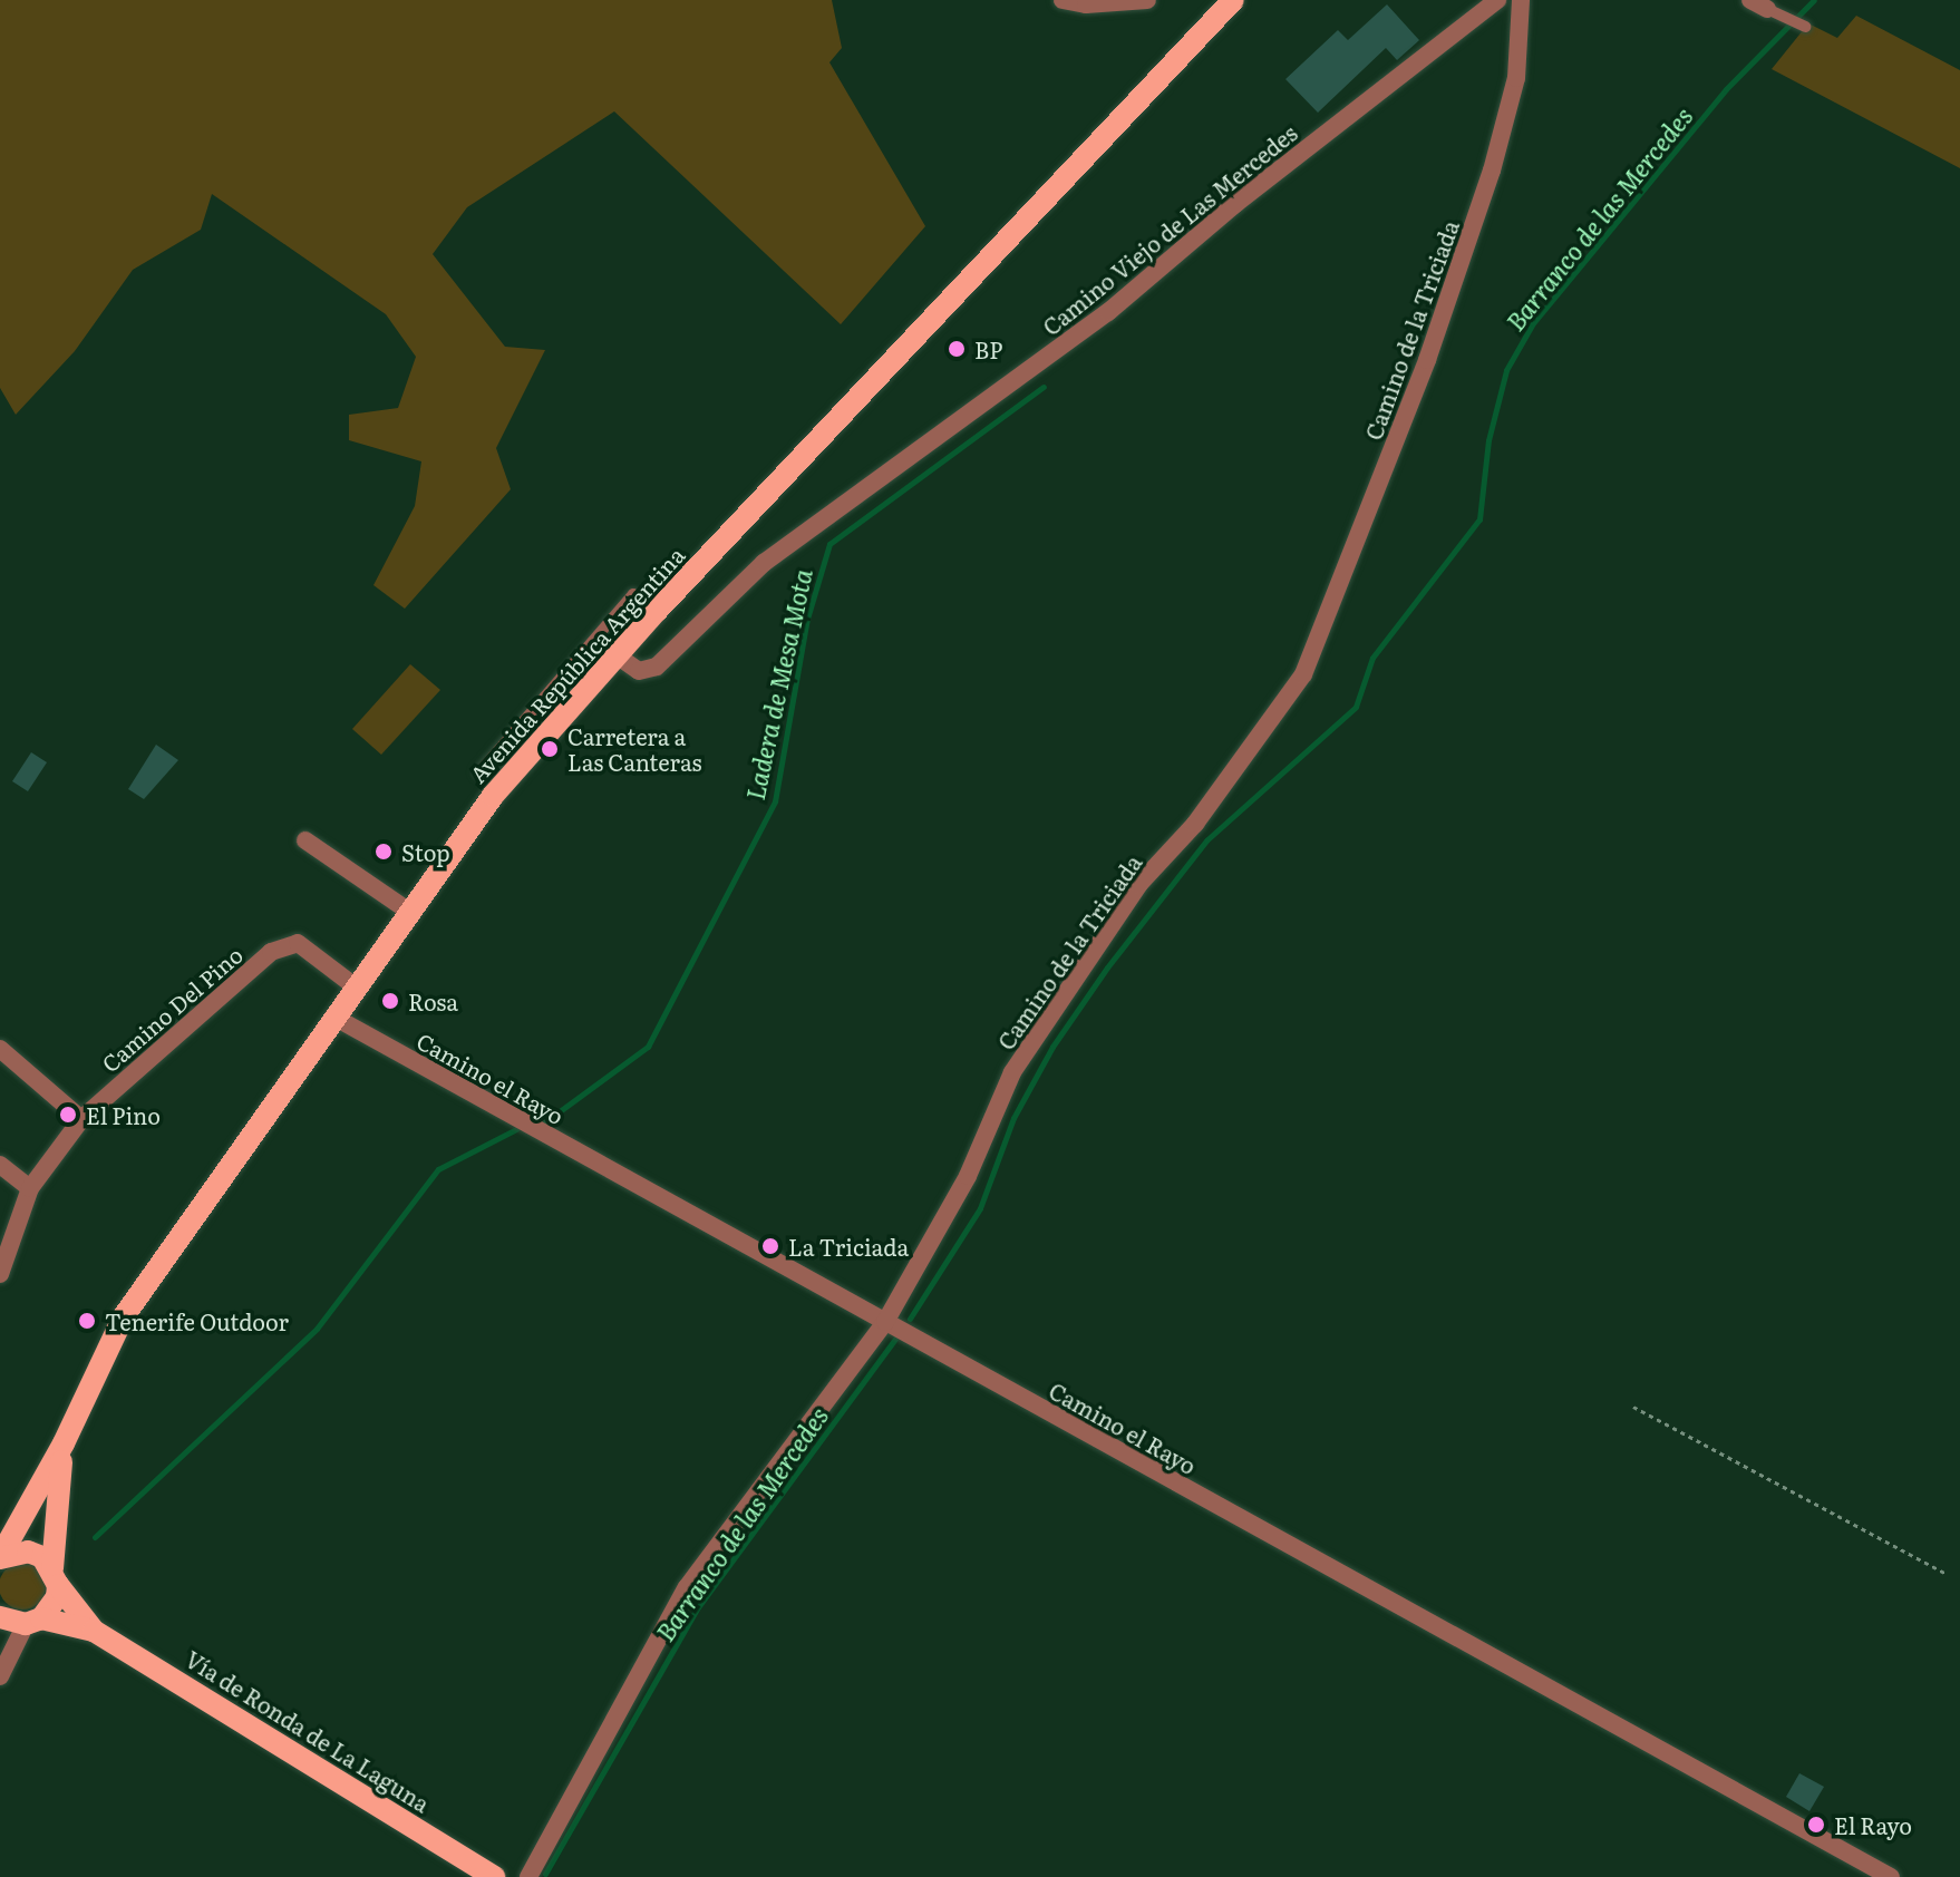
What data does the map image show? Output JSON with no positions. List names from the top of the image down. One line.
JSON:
{"streets":{"main road":["Avenida República Argentina","Vía de Ronda de La Laguna"],"street":["Camino Viejo de Las Mercedes","Camino de la Triciada","Camino Del Pino","Camino el Rayo"]},"crossings":[["Camino Viejo de Las Mercedes","Avenida República Argentina"],["Camino de la Triciada","Camino el Rayo"],["Avenida República Argentina","Camino Del Pino"],["Avenida República Argentina","Camino el Rayo"],["Avenida República Argentina","Vía de Ronda de La Laguna"]],"water":["Barranco de las Mercedes","Ladera de Mesa Mota"],"places":["BP","Carretera a Las Canteras","Stop","Rosa","El Pino","La Triciada","Tenerife Outdoor","El Rayo"]}
